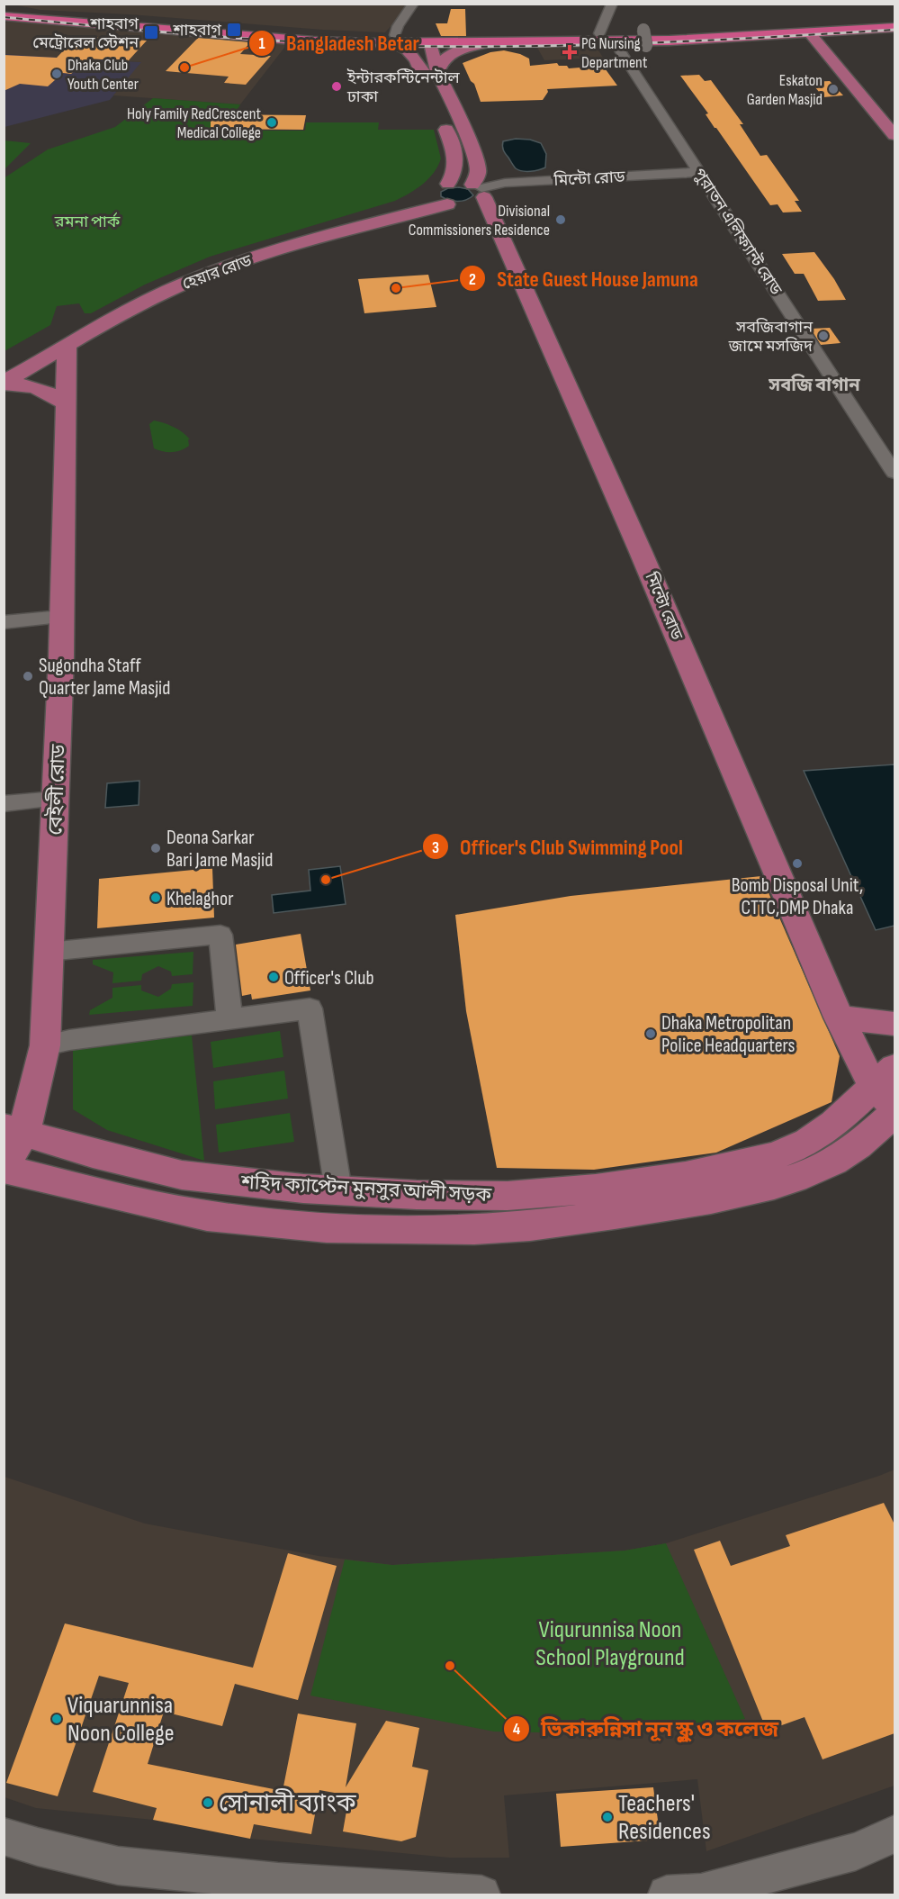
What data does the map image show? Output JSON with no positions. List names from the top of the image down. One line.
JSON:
{"streets":{"main road":["মিন্টো রোড","হেয়ার রোড","বেইলী রোড","শহিদ ক্যাপ্টেন মুনসুর আলী সড়ক"],"street":["পুরাতন এলিফ্যান্ট রোড"]},"crossings":[["মিন্টো রোড","পুরাতন এলিফ্যান্ট রোড"],["মিন্টো রোড","হেয়ার রোড"],["মিন্টো রোড","শহিদ ক্যাপ্টেন মুনসুর আলী সড়ক"],["হেয়ার রোড","বেইলী রোড"],["বেইলী রোড","শহিদ ক্যাপ্টেন মুনসুর আলী সড়ক"]],"districts":["সবজি বাগান"],"parks":["রমনা পার্ক","Viqurunnisa Noon School Playground"],"places":{"transit":["শাহবাগ","শাহবাগ মেট্রোরেল স্টেশন"],"health":["PG Nursing Department"],"other":["Bangladesh Betar","Dhaka Club Youth Center","ইন্টারকন্টিনেন্টাল ঢাকা","Eskaton Garden Masjid","Holy Family RedCrescent Medical College","Divisional Commissioners Residence","State Guest House Jamuna","সবজিবাগান জামে মসজিদ","Sugondha Staff Quarter Jame Masjid","Deona Sarkar Bari Jame Masjid","Bomb Disposal Unit, CTTC,DMP Dhaka","Officer's Club Swimming Pool","Khelaghor","Officer's Club","Dhaka Metropolitan Police Headquarters","ভিকারুন্নিসা নূন স্কুল ও কলেজ","Viquarunnisa Noon College","সোনালী ব্যাংক","Teachers' Residences"]}}
